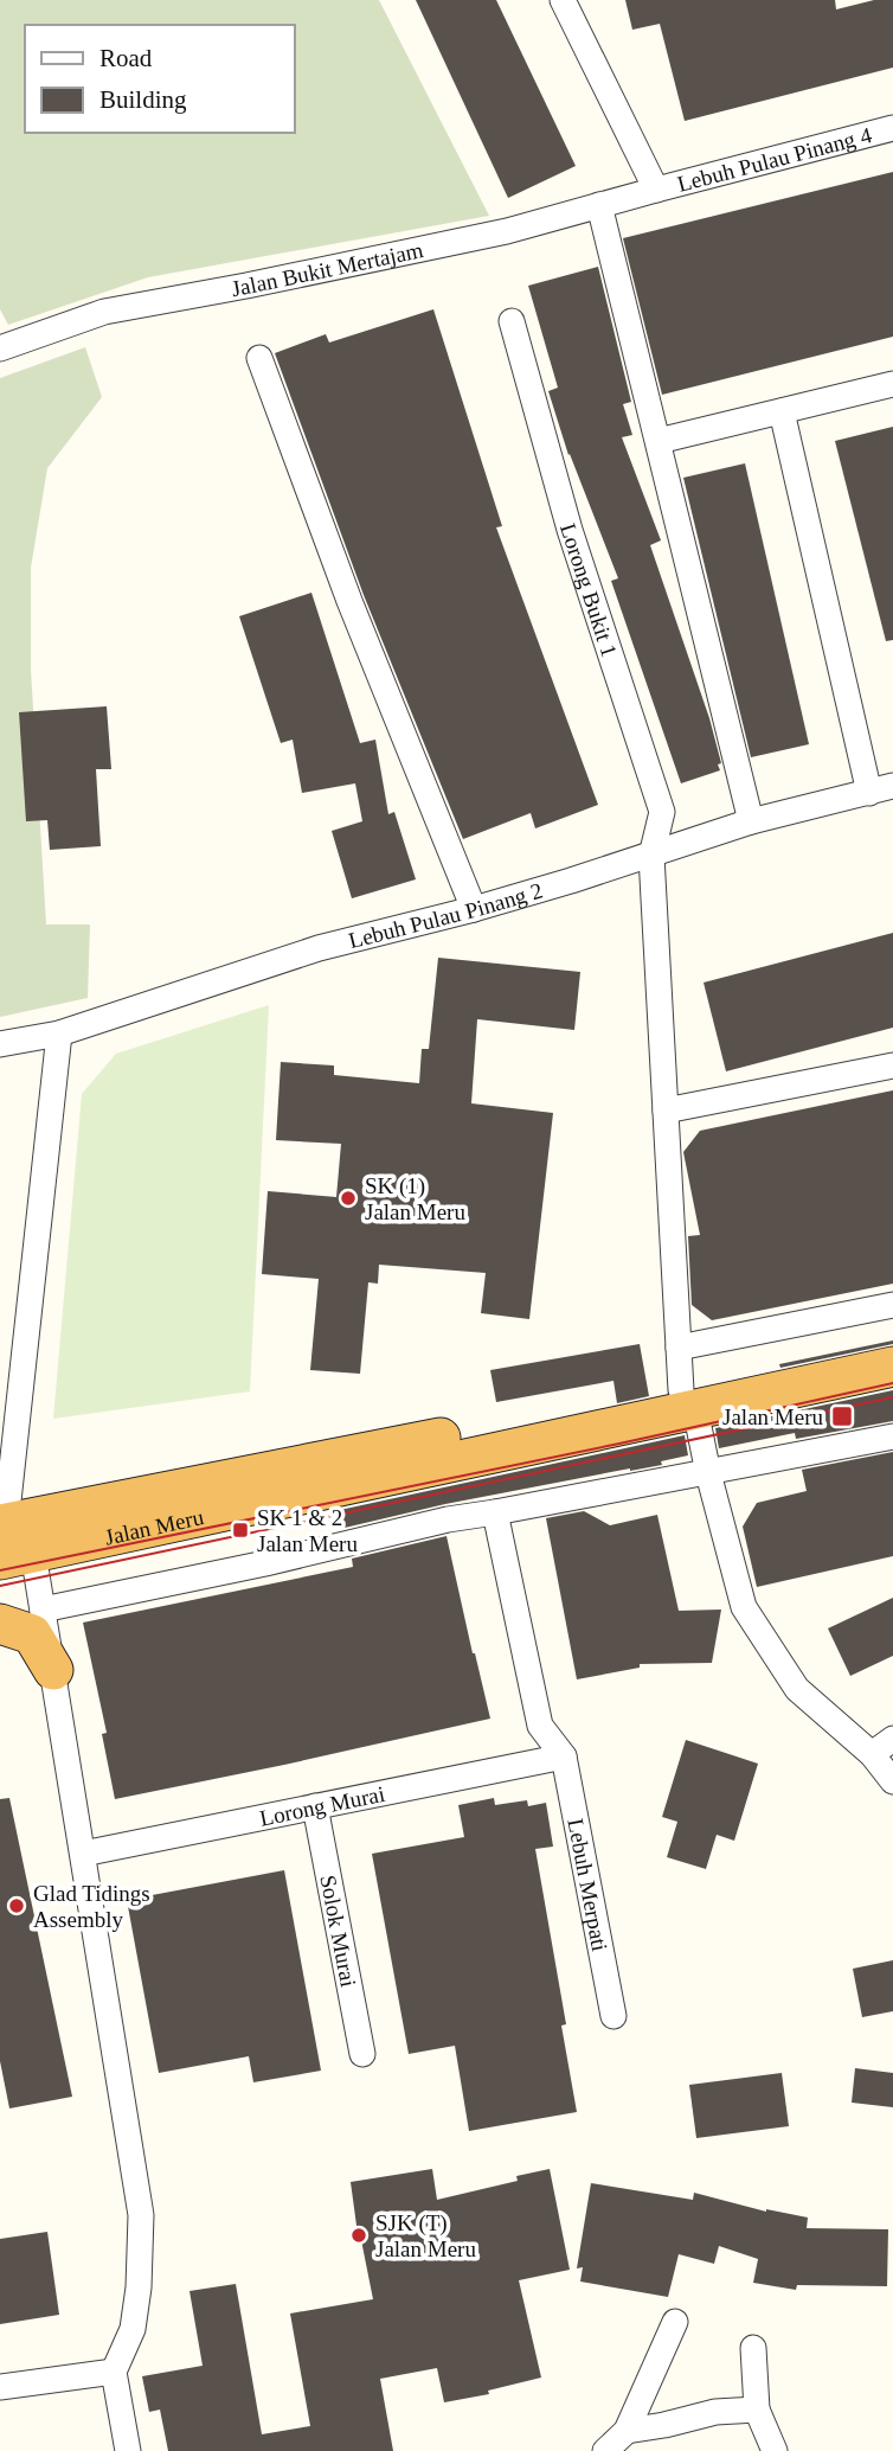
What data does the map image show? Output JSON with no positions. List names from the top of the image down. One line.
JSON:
{"streets":{"highway":["Jalan Meru"],"street":["Lebuh Pulau Pinang 4","Jalan Bukit Mertajam","Lorong Bukit 1","Lebuh Pulau Pinang 2","Lorong Murai","Lebuh Merpati","Solok Murai"]},"crossings":[["Lebuh Pulau Pinang 4","Jalan Bukit Mertajam"],["Lorong Bukit 1","Lebuh Pulau Pinang 2"],["Lorong Bukit 1","Jalan Meru"],["Lorong Murai","Lebuh Merpati"],["Lorong Murai","Solok Murai"]],"places":{"other":["SK (1) Jalan Meru","Glad Tidings Assembly","SJK (T) Jalan Meru"],"transit":["Jalan Meru","SK 1 & 2 Jalan Meru"]},"legend":["Road","Building"]}
